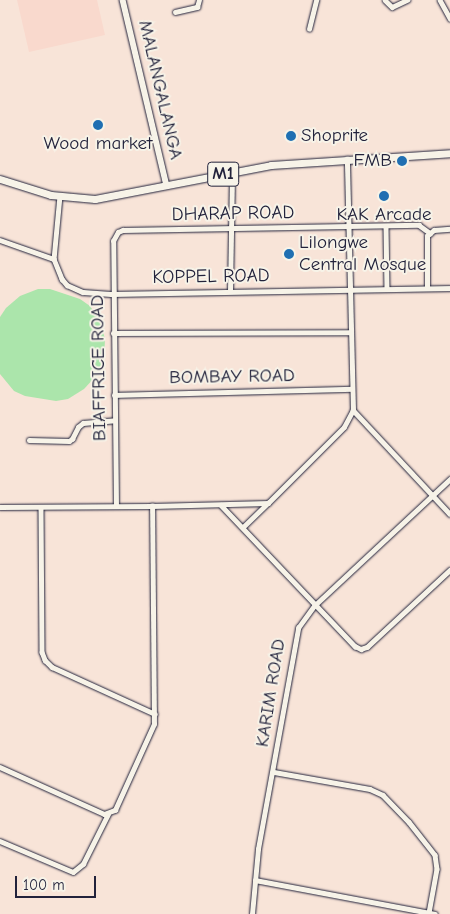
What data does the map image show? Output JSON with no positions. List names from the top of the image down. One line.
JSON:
{"streets":{"highway":["M1"],"street":["MALANGALANGA","DHARAP ROAD","KOPPEL ROAD","BIAFFRICE ROAD","BOMBAY ROAD","KARIM ROAD"]},"crossings":[["MALANGALANGA","M1"],["DHARAP ROAD","BIAFFRICE ROAD"],["KOPPEL ROAD","BIAFFRICE ROAD"],["BIAFFRICE ROAD","BOMBAY ROAD"]],"places":["Wood market","Shoprite","FMB","KAK Arcade","Lilongwe Central Mosque"],"scale_bar":"100 m"}
